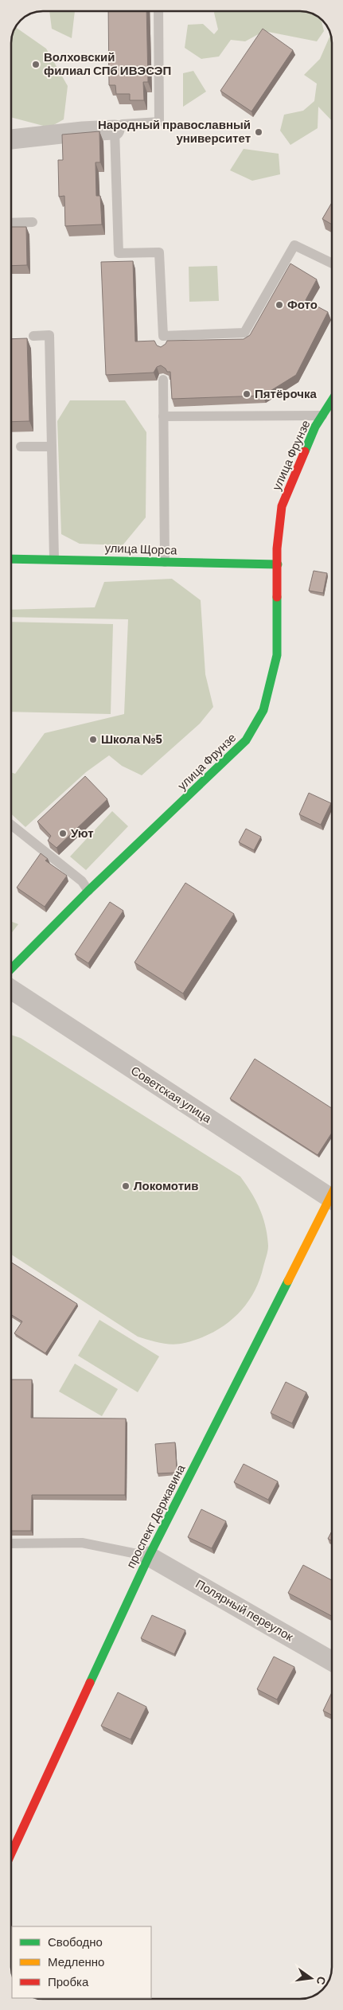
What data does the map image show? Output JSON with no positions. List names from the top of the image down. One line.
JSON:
{"streets":{"street":["улица Фрунзе","улица Щорса","Советская улица","проспект Державина","Полярный переулок"]},"crossings":[["улица Фрунзе","улица Щорса"],["проспект Державина","Полярный переулок"]],"places":["Волховский филиал СПб ИВЭСЭП","Народный православный университет","Фото","Пятёрочка","Школа №5","Уют","Локомотив"],"legend":["Свободно","Медленно","Пробка"],"north":"right"}
